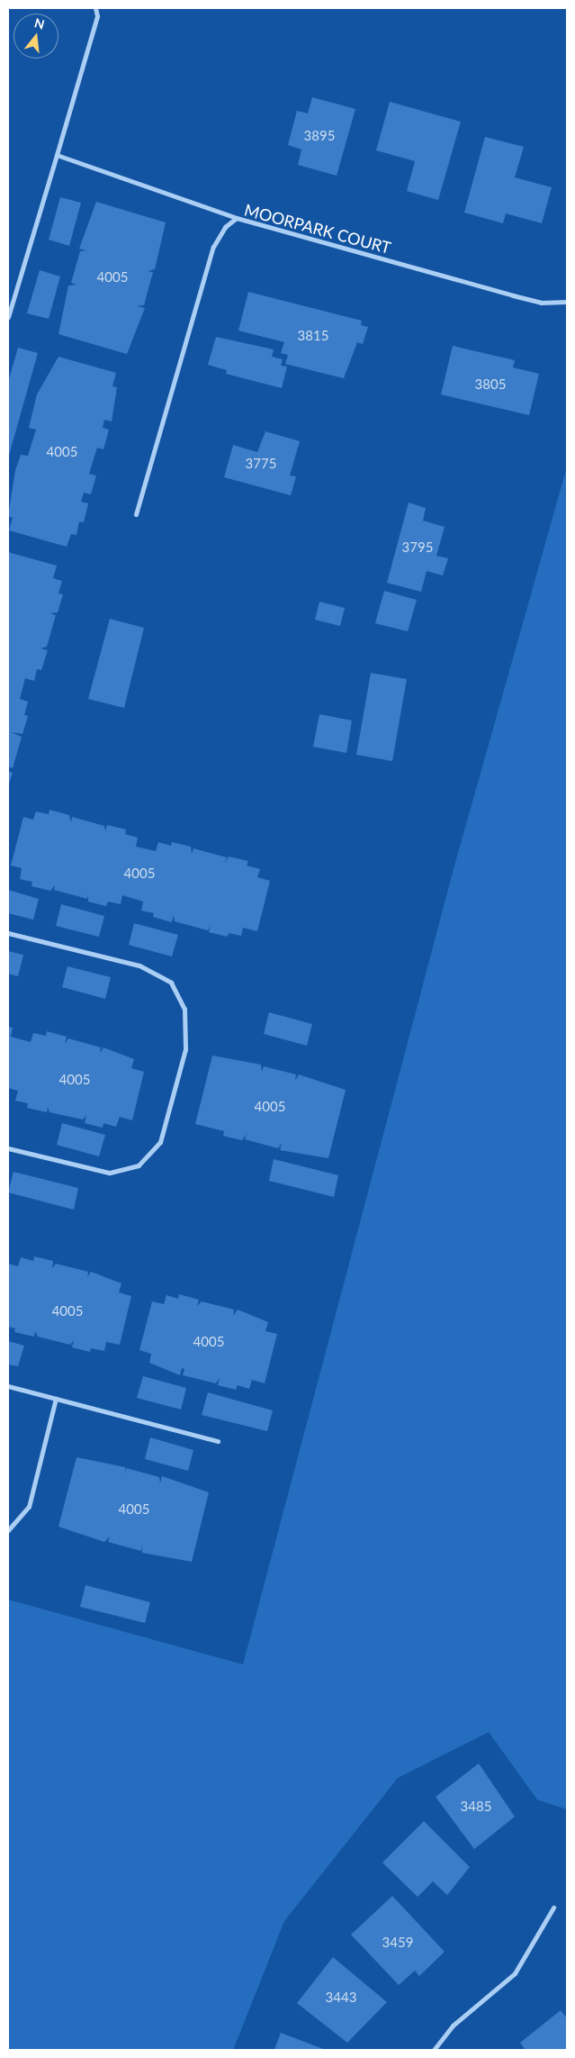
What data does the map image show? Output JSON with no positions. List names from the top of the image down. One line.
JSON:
{"streets":{"street":["MOORPARK COURT"]},"house_numbers":["3895","4005","3815","3805","4005","3775","3795","4005","4005","4005","4005","4005","4005","3485","3459","3443"],"north":"top"}
